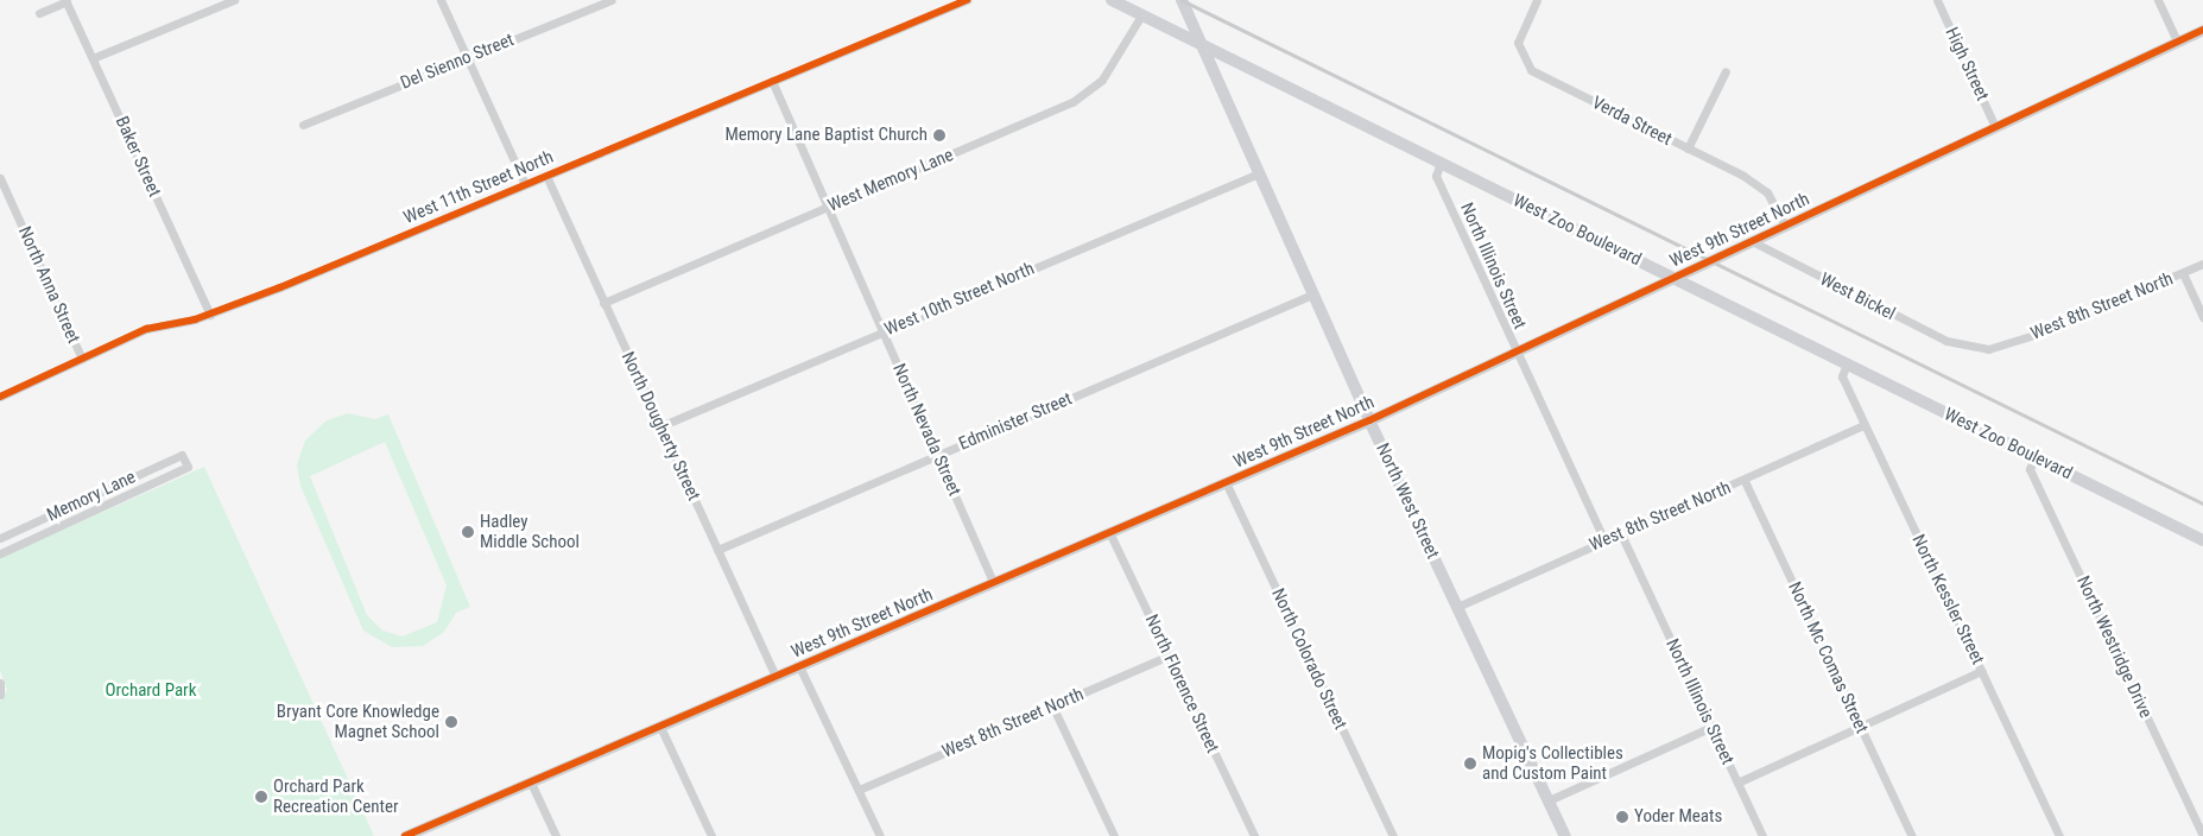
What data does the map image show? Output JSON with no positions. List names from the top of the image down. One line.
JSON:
{"streets":{"main road":["West Zoo Boulevard","North West Street"],"street":["Del Sienno Street","High Street","Verda Street","Baker Street","West Memory Lane","West 11th Street North","West 9th Street North","North Illinois Street","North Anna Street","West Bickel","West 10th Street North","West 8th Street North","Edminister Street","North Dougherty Street","North Nevada Street","Memory Lane","North Kessler Street","North Westridge Drive","North Mc Comas Street","North Colorado Street","North Florence Street"]},"crossings":[["High Street","West 9th Street North"],["Verda Street","West 9th Street North"],["Baker Street","West 11th Street North"],["West Memory Lane","West Zoo Boulevard"],["West Memory Lane","North Dougherty Street"],["West Memory Lane","North Nevada Street"],["West 11th Street North","North Anna Street"],["West 11th Street North","North Dougherty Street"],["West 11th Street North","North Nevada Street"],["West Zoo Boulevard","West 9th Street North"],["West Zoo Boulevard","North Illinois Street"],["West Zoo Boulevard","North West Street"],["West Zoo Boulevard","North Kessler Street"],["West Zoo Boulevard","North Westridge Drive"],["West 9th Street North","North Illinois Street"],["West 9th Street North","West Bickel"],["West 9th Street North","North Dougherty Street"],["West 9th Street North","North Nevada Street"],["West 9th Street North","North West Street"],["West 9th Street North","North Colorado Street"],["West 9th Street North","North Florence Street"],["North Illinois Street","West 8th Street North"],["West Bickel","West 8th Street North"],["West 10th Street North","North Dougherty Street"],["West 10th Street North","North Nevada Street"],["West 10th Street North","North West Street"],["West 8th Street North","North West Street"],["West 8th Street North","North Kessler Street"],["West 8th Street North","North Mc Comas Street"],["West 8th Street North","North Florence Street"],["Edminister Street","North Dougherty Street"],["Edminister Street","North Nevada Street"],["Edminister Street","North West Street"]],"parks":["Orchard Park"],"places":["Memory Lane Baptist Church","Hadley Middle School","Bryant Core Knowledge Magnet School","Mopig's Collectibles and Custom Paint","Orchard Park Recreation Center","Yoder Meats"]}
